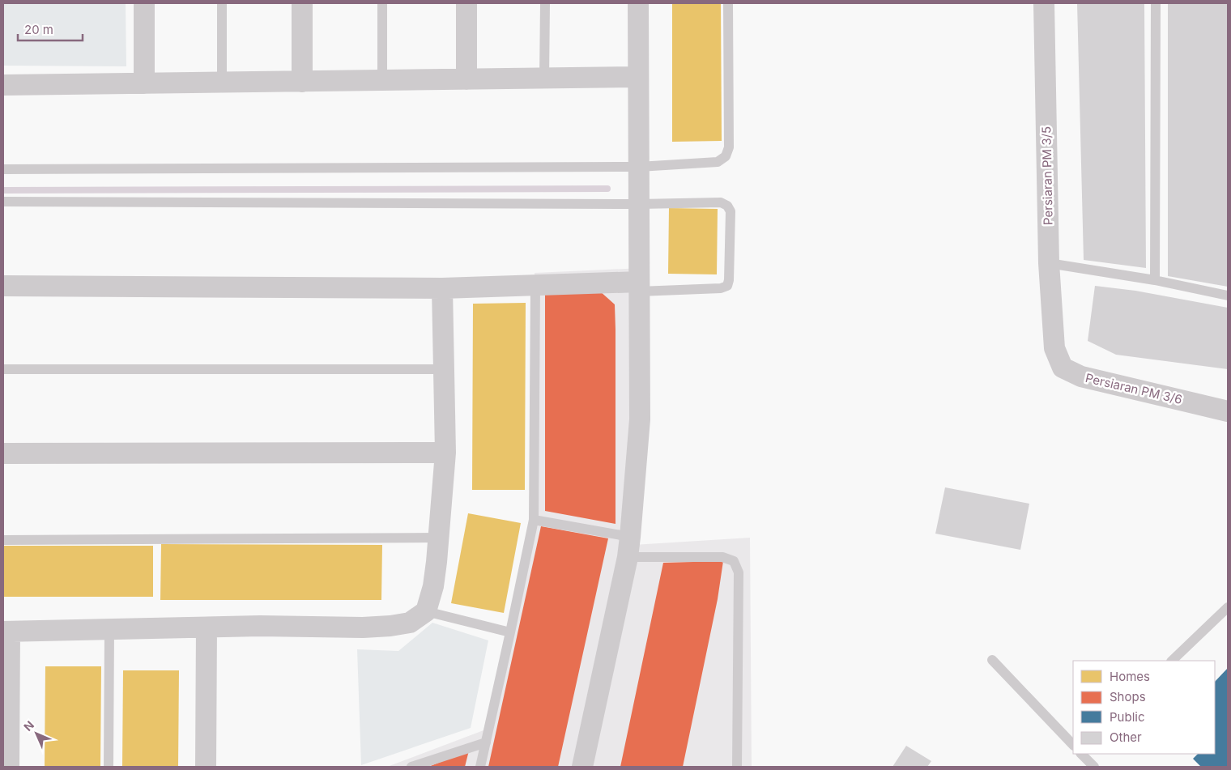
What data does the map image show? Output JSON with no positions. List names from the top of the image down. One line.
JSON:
{"streets":{"street":["Persiaran PM 3/5","Persiaran PM 3/6"]},"crossings":[["Persiaran PM 3/5","Persiaran PM 3/6"]],"legend":["Homes","Shops","Public","Other"],"scale_bar":"20 m","north":"top left"}
